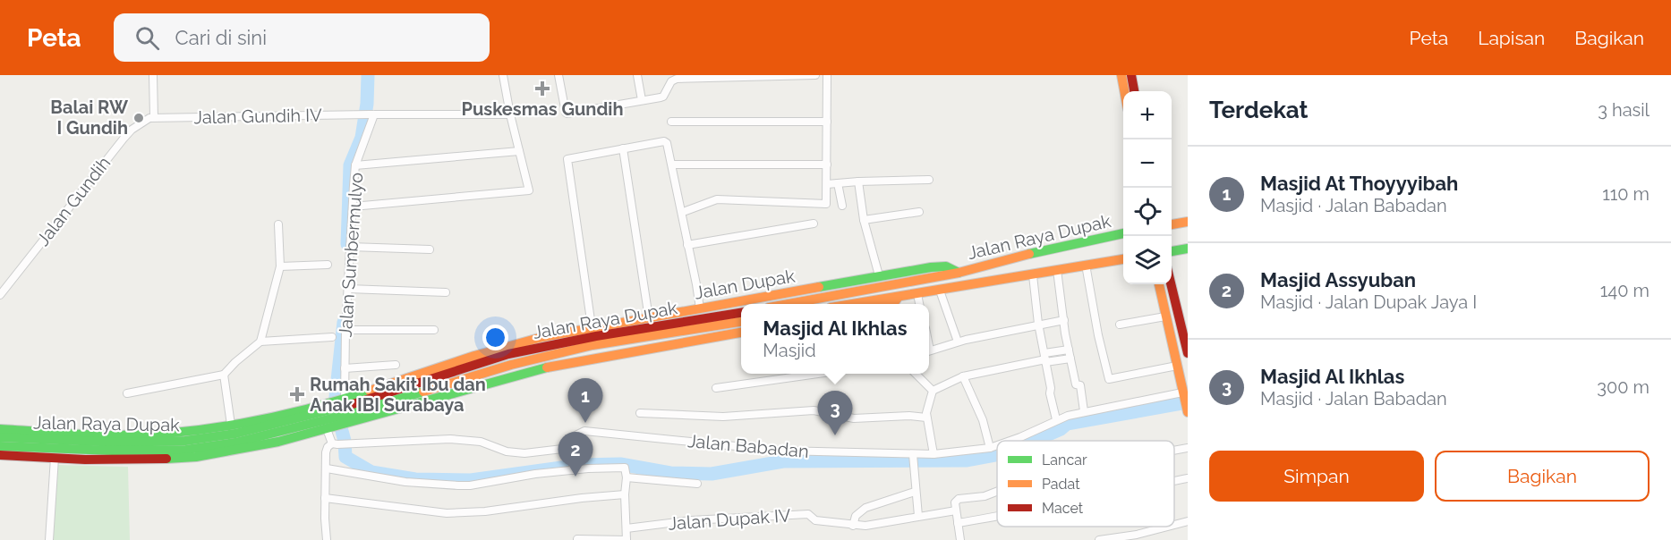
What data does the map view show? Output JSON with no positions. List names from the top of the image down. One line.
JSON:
{"streets":{"main road":["Jalan Raya Dupak","Jalan Dupak"],"street":["Jalan Gundih IV","Jalan Gundih","Jalan Sumbermulyo","Jalan Babadan","Jalan Dupak IV"]},"crossings":[["Jalan Gundih IV","Jalan Gundih"],["Jalan Gundih IV","Jalan Sumbermulyo"],["Jalan Raya Dupak","Jalan Sumbermulyo"],["Jalan Raya Dupak","Jalan Dupak"],["Jalan Sumbermulyo","Jalan Dupak"]],"places":{"health":["Puskesmas Gundih","Rumah Sakit Ibu dan Anak IBI Surabaya"],"other":["Balai RW I Gundih"]},"legend":["Lancar","Padat","Macet"],"page":{"header":"Peta","search":"Cari di sini","nav":["Peta","Lapisan","Bagikan"],"heading":["Terdekat","3 hasil"],"map_buttons":["+","−"],"list":[{"mark":"1","name":"Masjid At Thoyyyibah","note":"Masjid · Jalan Babadan","value":"110 m"},{"mark":"2","name":"Masjid Assyuban","note":"Masjid · Jalan Dupak Jaya I","value":"140 m"},{"mark":"3","name":"Masjid Al Ikhlas","note":"Masjid · Jalan Babadan","value":"300 m"}],"popup":["Masjid Al Ikhlas","Masjid"],"pins":["1","3","2"],"buttons":["Simpan","Bagikan"]}}
